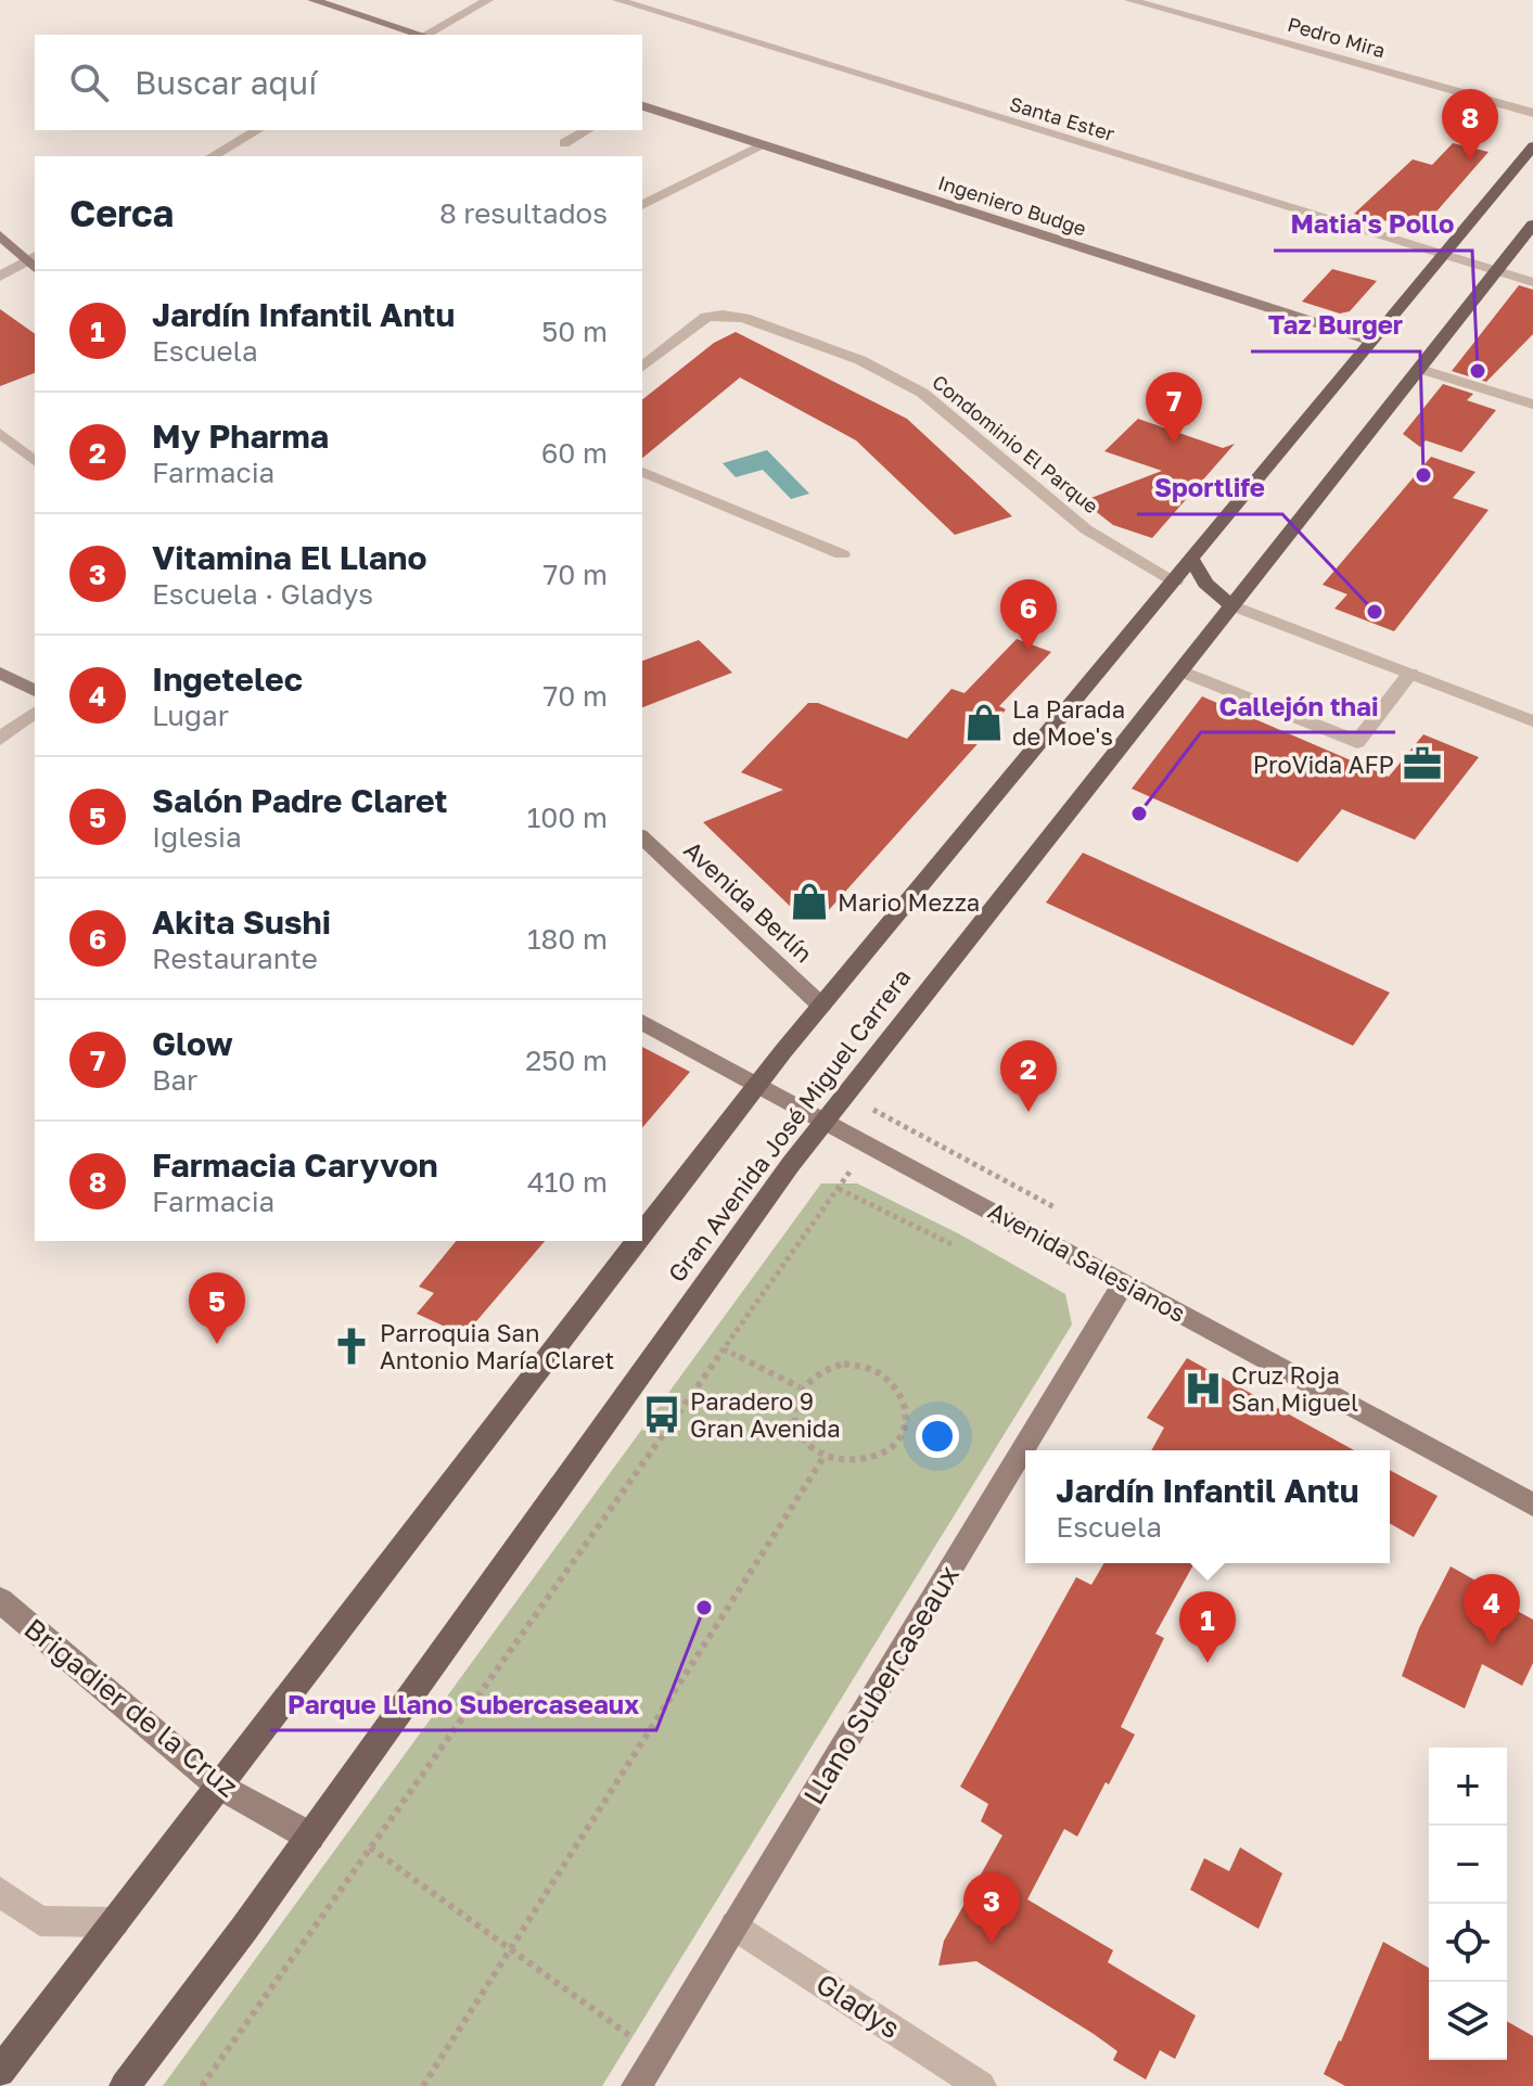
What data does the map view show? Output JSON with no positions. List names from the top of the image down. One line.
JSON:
{"streets":{"main road":["Gran Avenida José Miguel Carrera"],"street":["Pedro Mira","Santa Ester","Ingeniero Budge","Condominio El Parque","Avenida Berlín","Avenida Salesianos","Llano Subercaseaux","Brigadier de la Cruz","Gladys"]},"crossings":[["Santa Ester","Gran Avenida José Miguel Carrera"],["Ingeniero Budge","Gran Avenida José Miguel Carrera"],["Condominio El Parque","Gran Avenida José Miguel Carrera"],["Avenida Berlín","Gran Avenida José Miguel Carrera"],["Gran Avenida José Miguel Carrera","Avenida Salesianos"],["Gran Avenida José Miguel Carrera","Brigadier de la Cruz"],["Avenida Salesianos","Llano Subercaseaux"],["Llano Subercaseaux","Gladys"]],"places":{"other":["Matia's Pollo","Taz Burger","Sportlife","Callejón thai","Parque Llano Subercaseaux"],"shop":["La Parada de Moe's","Mario Mezza"],"office":["ProVida AFP"],"church":["Parroquia San Antonio María Claret"],"hospital":["Cruz Roja San Miguel"],"bus stop":["Paradero 9 Gran Avenida"]},"page":{"search":"Buscar aquí","pins":["8","7","6","2","5","4","1","3"],"heading":["Cerca","8 resultados"],"list":[{"mark":"1","name":"Jardín Infantil Antu","note":"Escuela","value":"50 m"},{"mark":"2","name":"My Pharma","note":"Farmacia","value":"60 m"},{"mark":"3","name":"Vitamina El Llano","note":"Escuela · Gladys","value":"70 m"},{"mark":"4","name":"Ingetelec","note":"Lugar","value":"70 m"},{"mark":"5","name":"Salón Padre Claret","note":"Iglesia","value":"100 m"},{"mark":"6","name":"Akita Sushi","note":"Restaurante","value":"180 m"},{"mark":"7","name":"Glow","note":"Bar","value":"250 m"},{"mark":"8","name":"Farmacia Caryvon","note":"Farmacia","value":"410 m"}],"popup":["Jardín Infantil Antu","Escuela"],"map_buttons":["+","−"]}}
